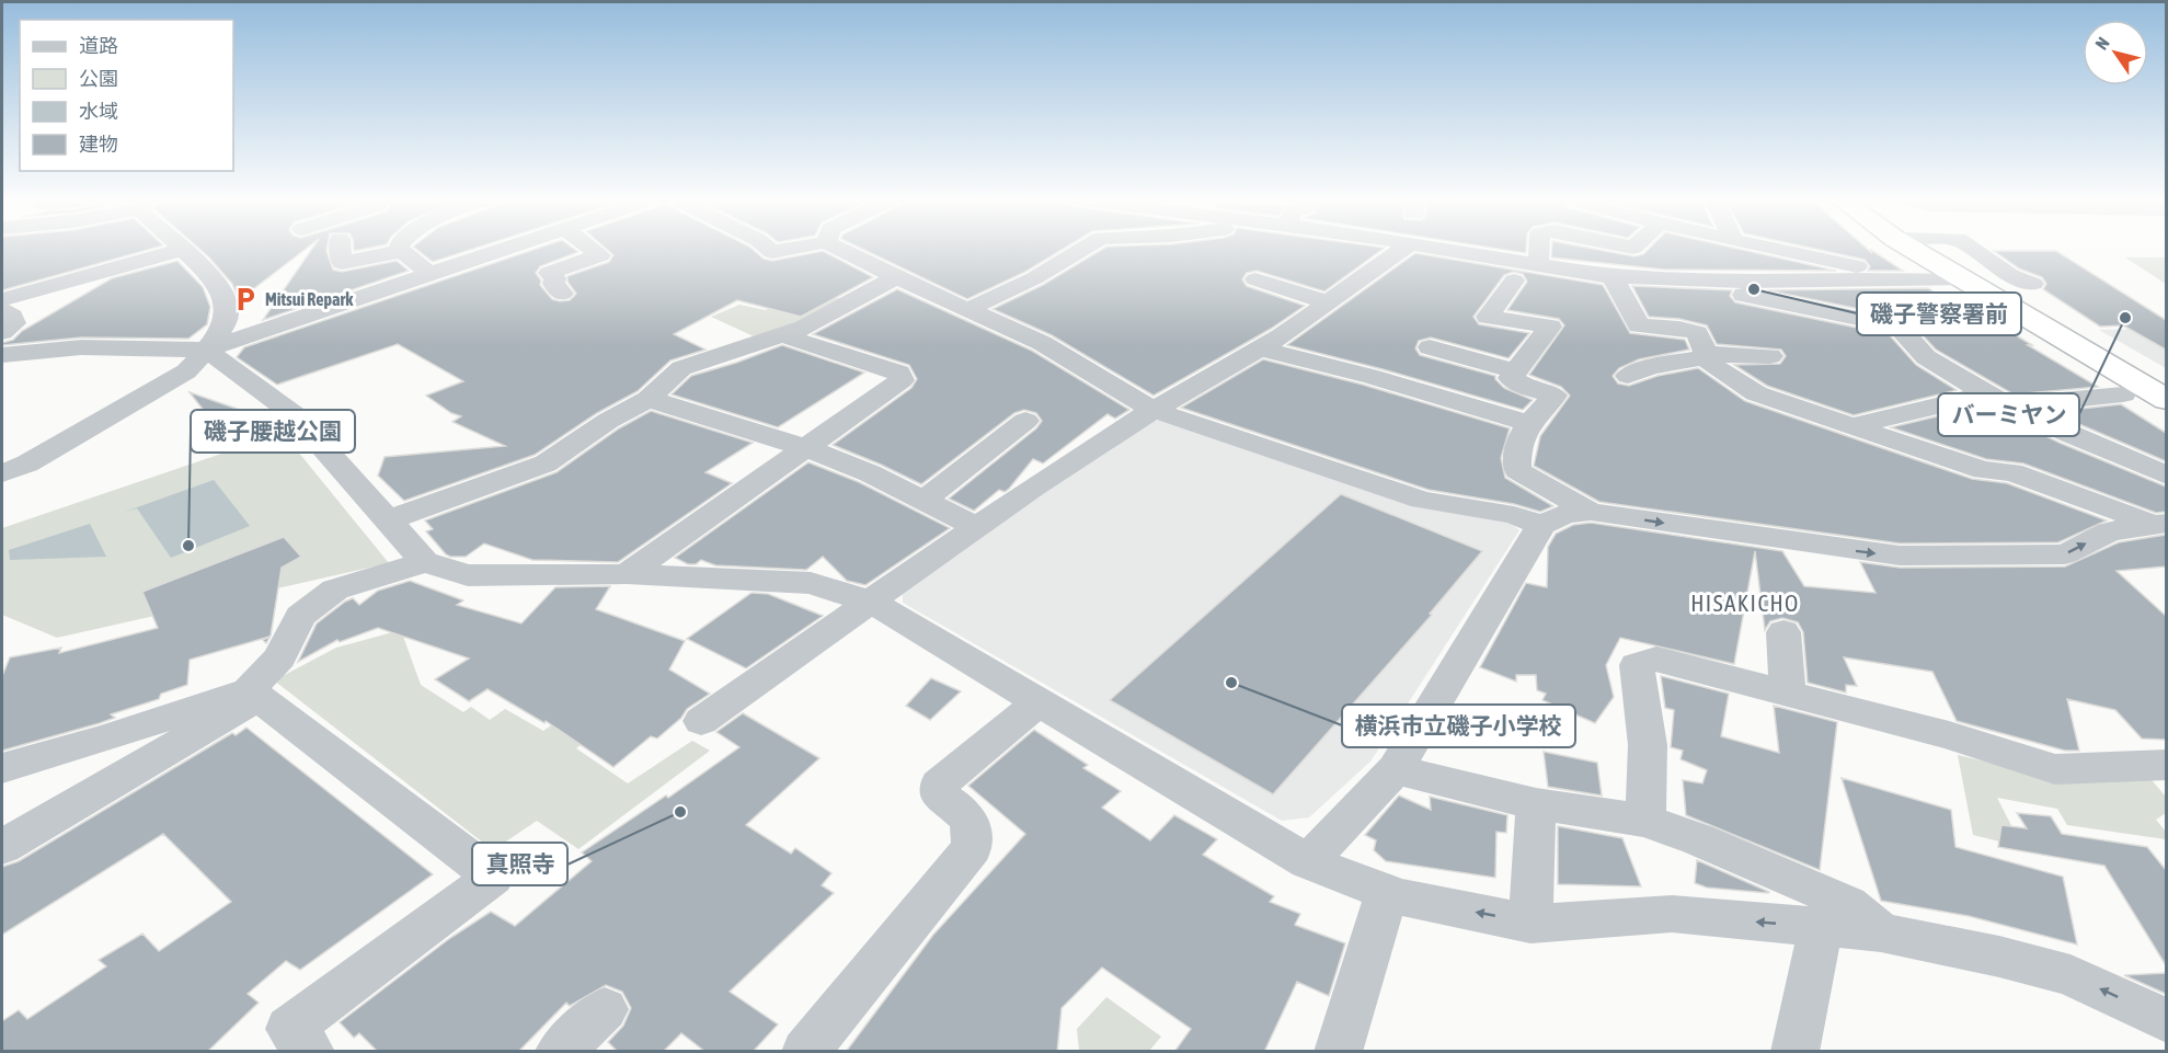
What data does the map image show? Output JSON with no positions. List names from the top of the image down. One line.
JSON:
{"districts":["HISAKICHO"],"places":{"other":["磯子警察署前","バーミヤン","磯子腰越公園","横浜市立磯子小学校","真照寺"],"parking":["Mitsui Repark"]},"legend":["道路","公園","水域","建物"],"north":"top left"}
